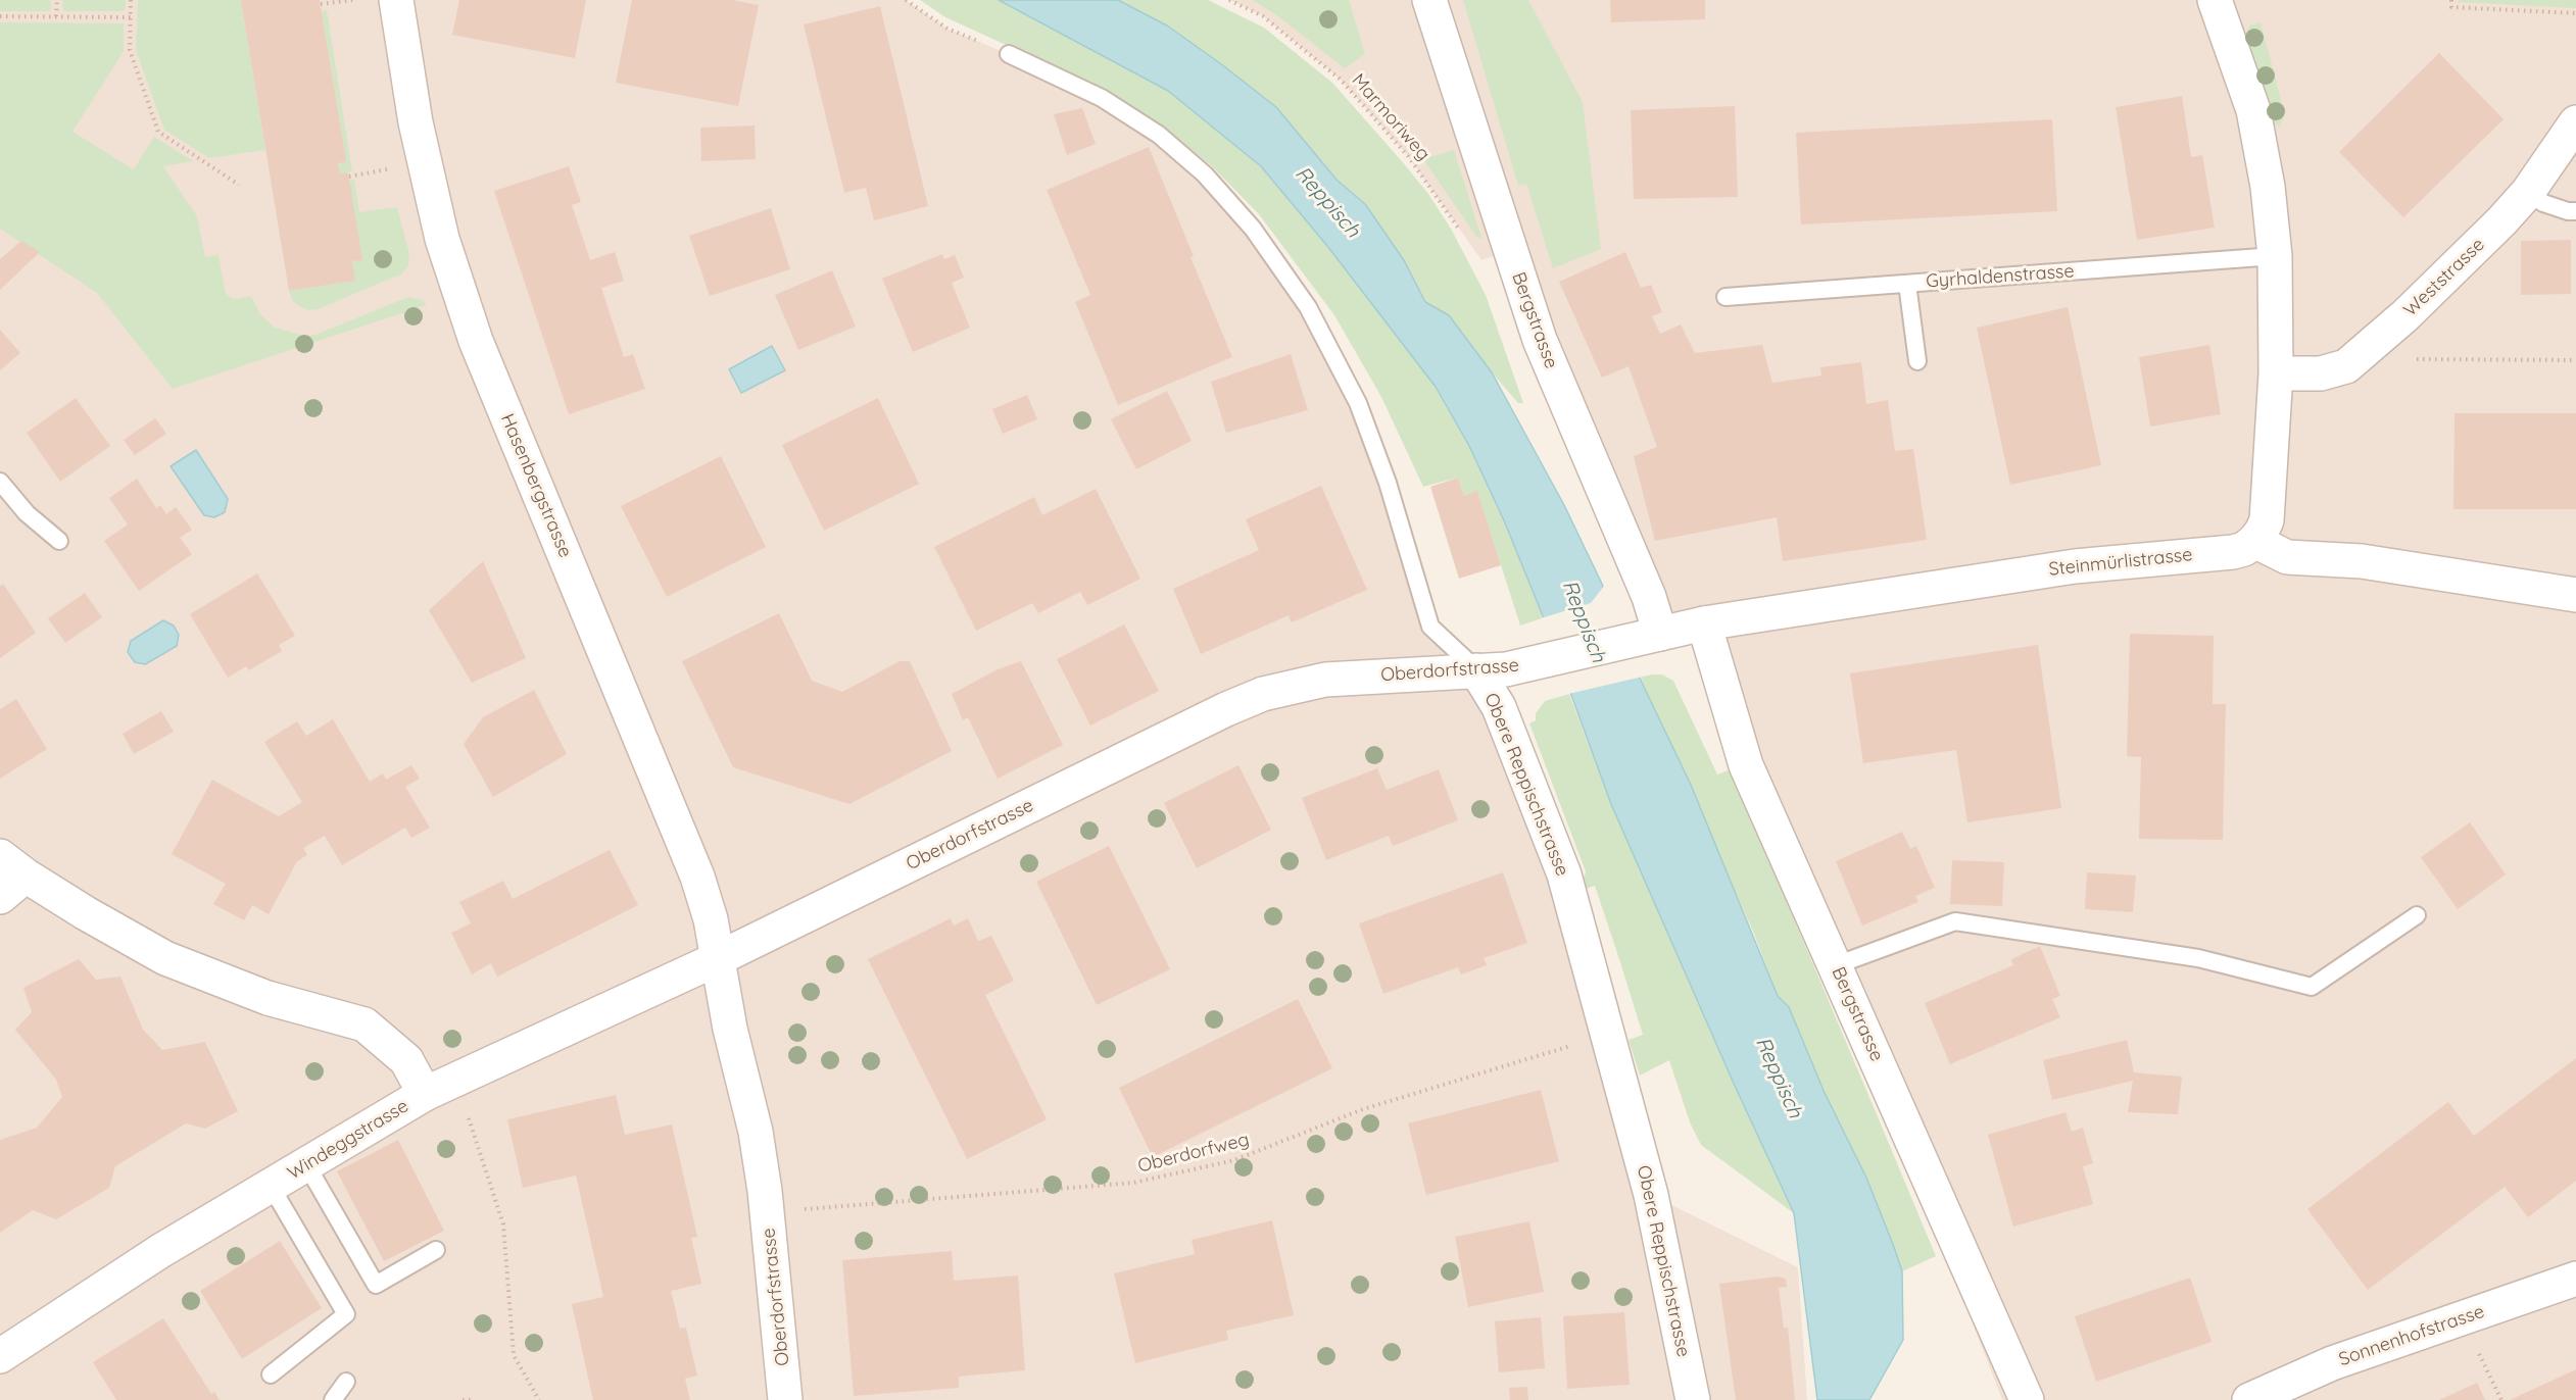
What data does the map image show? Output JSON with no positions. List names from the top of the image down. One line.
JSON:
{"streets":{"street":["Weststrasse","Bergstrasse","Hasenbergstrasse","Steinmürlistrasse","Oberdorfstrasse","Obere Reppischstrasse","Windeggstrasse","Sonnenhofstrasse"],"lane":["Gyrhaldenstrasse"],"path":["Marmoriweg","Oberdorfweg"]},"crossings":[["Bergstrasse","Steinmürlistrasse"],["Bergstrasse","Oberdorfstrasse"],["Hasenbergstrasse","Oberdorfstrasse"],["Hasenbergstrasse","Windeggstrasse"],["Steinmürlistrasse","Oberdorfstrasse"],["Oberdorfstrasse","Obere Reppischstrasse"],["Oberdorfstrasse","Windeggstrasse"],["Oberdorfstrasse","Oberdorfweg"],["Obere Reppischstrasse","Oberdorfweg"]],"water":["Reppisch"]}
